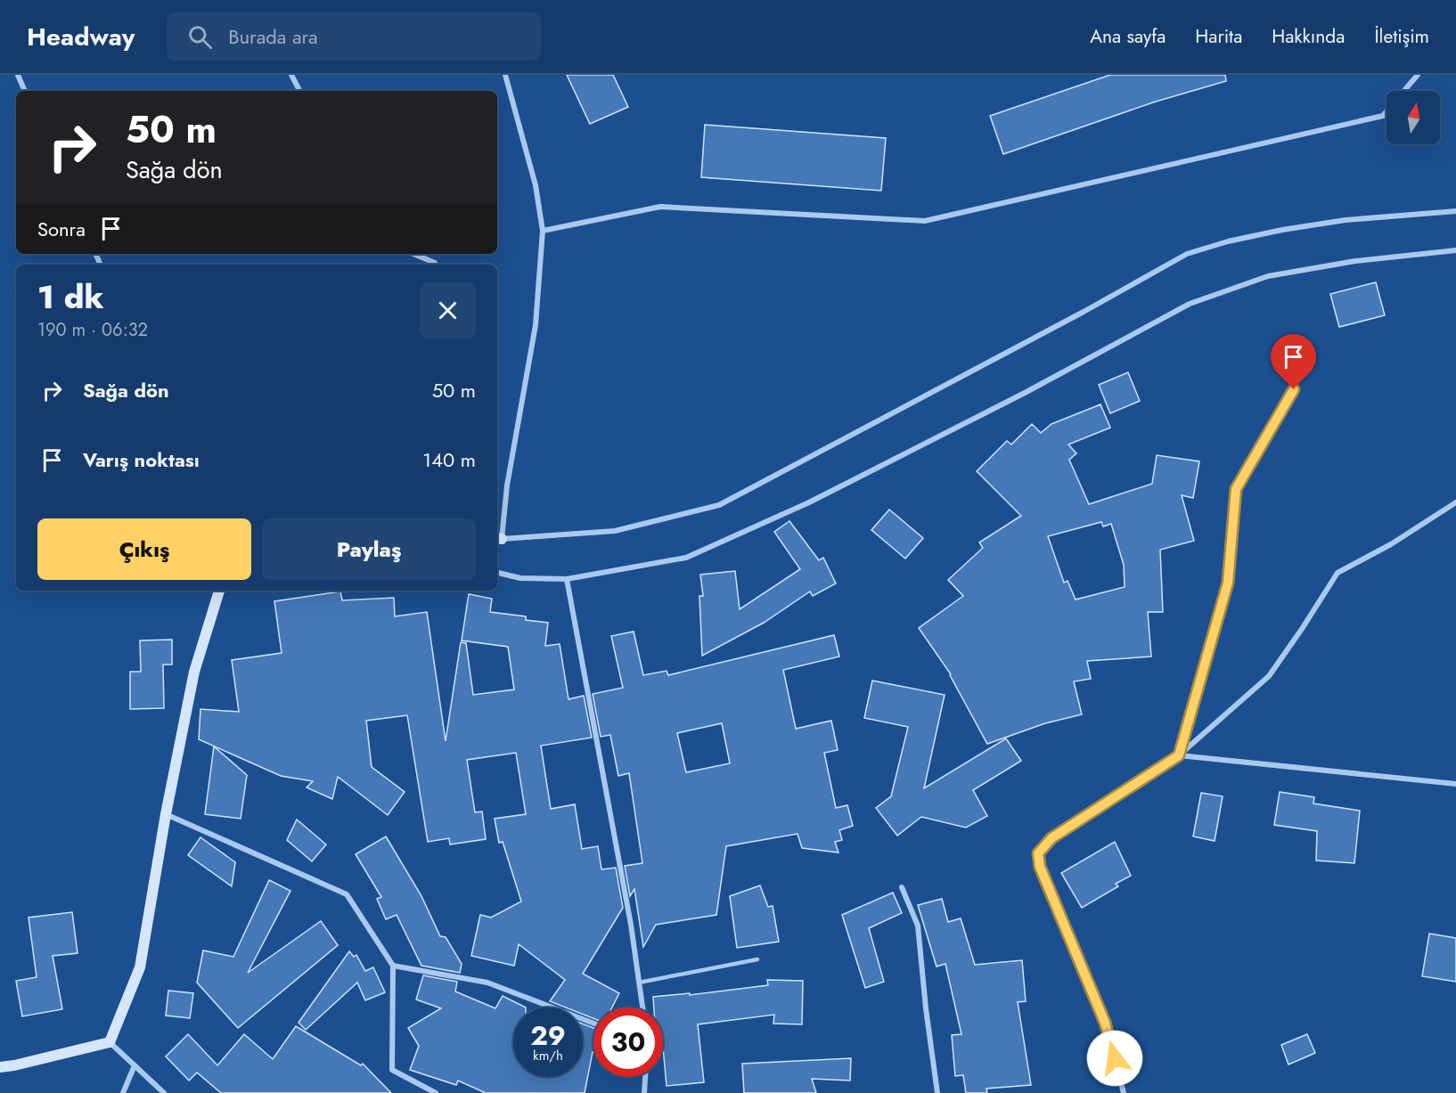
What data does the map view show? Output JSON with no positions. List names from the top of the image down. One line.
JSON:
{"north":"top","page":{"header":"Headway","search":"Burada ara","nav":["Ana sayfa","Harita","Hakkında","İletişim"],"turn":["50 m","Sağa dön"],"then":"Sonra","heading":["1 dk","190 m · 06:32"],"list":[{"name":"Sağa dön","value":"50 m"},{"name":"Varış noktası","value":"140 m"}],"buttons":["Çıkış","Paylaş"],"speed":"29 km/h","limit":"30"}}
